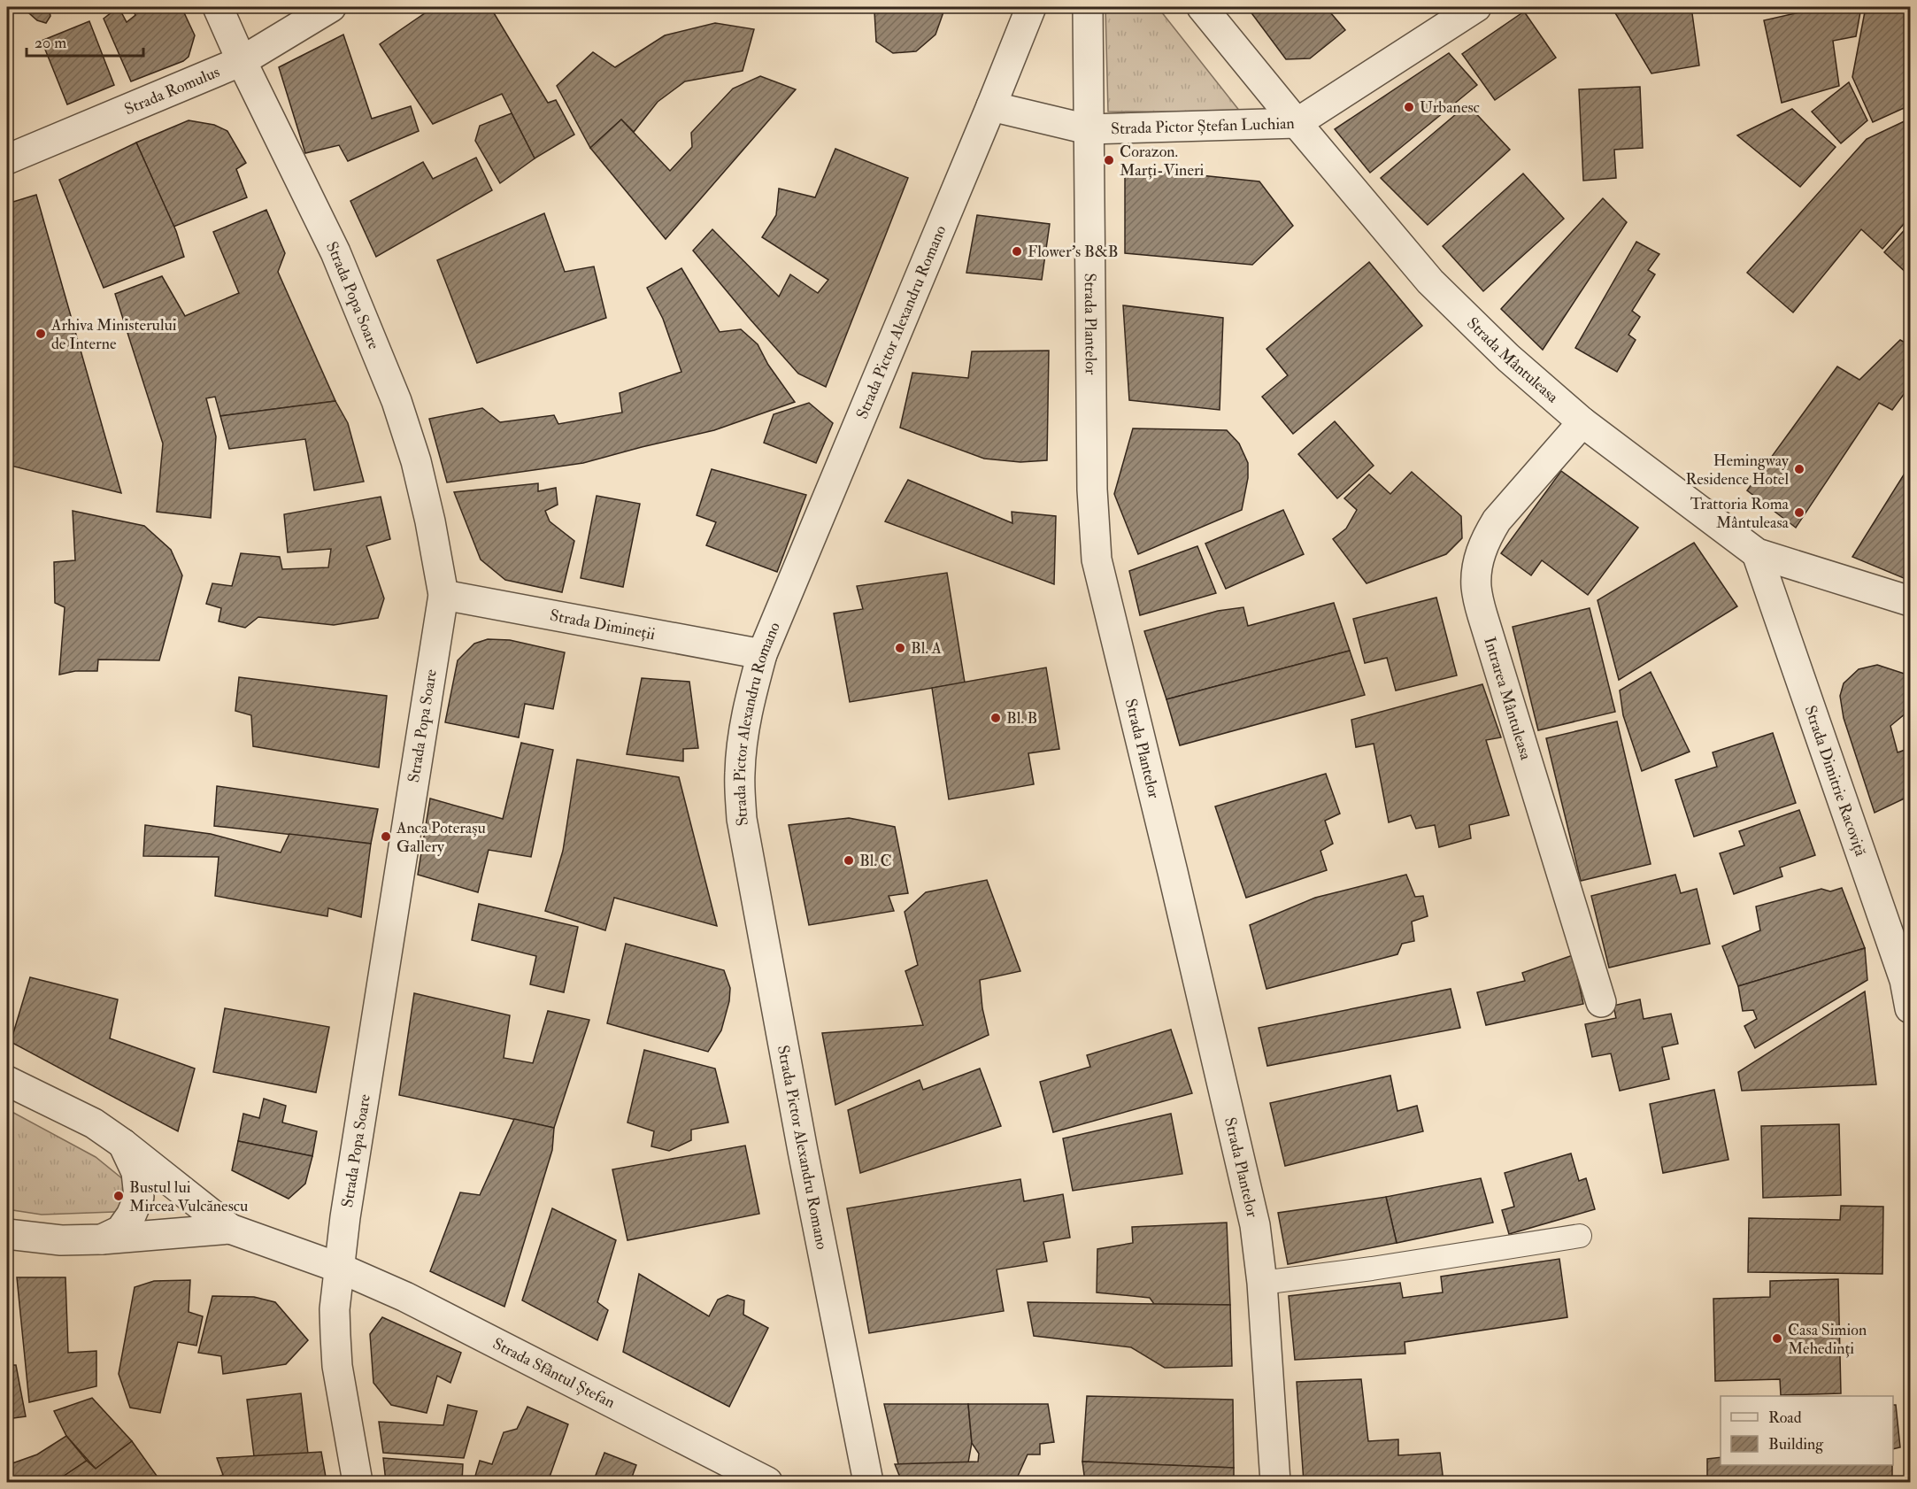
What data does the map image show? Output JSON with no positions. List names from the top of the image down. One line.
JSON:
{"streets":{"street":["Strada Romulus","Strada Pictor Ștefan Luchian","Strada Popa Soare","Strada Pictor Alexandru Romano","Strada Plantelor","Strada Mântuleasa","Strada Dimineții","Intrarea Mântuleasa","Strada Dimitrie Racoviță","Strada Sfântul Ștefan"]},"crossings":[["Strada Romulus","Strada Popa Soare"],["Strada Pictor Ștefan Luchian","Strada Pictor Alexandru Romano"],["Strada Pictor Ștefan Luchian","Strada Plantelor"],["Strada Pictor Ștefan Luchian","Strada Mântuleasa"],["Strada Popa Soare","Strada Dimineții"],["Strada Popa Soare","Strada Sfântul Ștefan"],["Strada Pictor Alexandru Romano","Strada Dimineții"],["Strada Mântuleasa","Intrarea Mântuleasa"],["Strada Mântuleasa","Strada Dimitrie Racoviță"]],"places":["Urbanesc","Corazon. Marți-Vineri","Flower's B&B","Arhiva Ministerului de Interne","Hemingway Residence Hotel","Trattoria Roma Mântuleasa","Bl. A","Bl. B","Anca Poterașu Gallery","Bl. C","Bustul lui Mircea Vulcănescu","Casa Simion Mehedinți"],"legend":["Road","Building"],"scale_bar":"20 m"}
